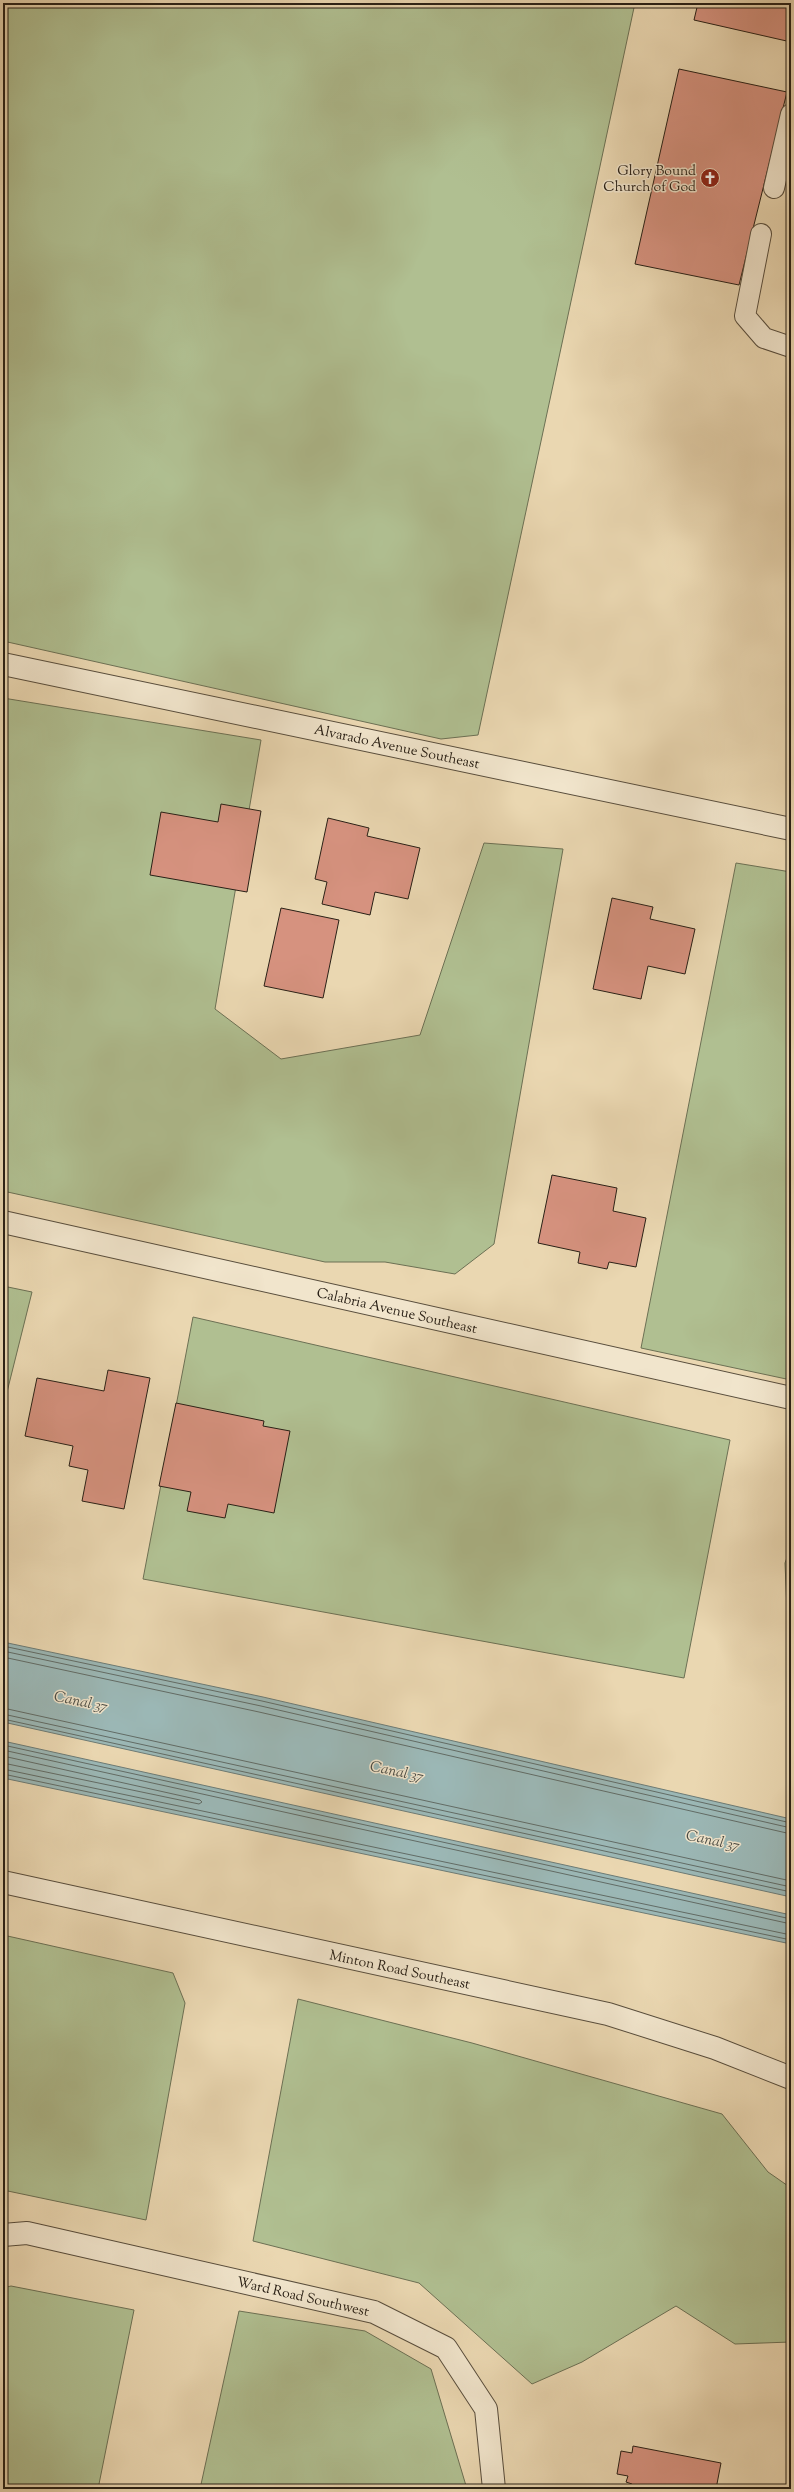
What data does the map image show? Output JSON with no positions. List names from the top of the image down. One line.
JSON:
{"streets":{"street":["Alvarado Avenue Southeast","Calabria Avenue Southeast","Minton Road Southeast","Ward Road Southwest"]},"water":["Canal 37"],"places":{"church":["Glory Bound Church of God"]}}
